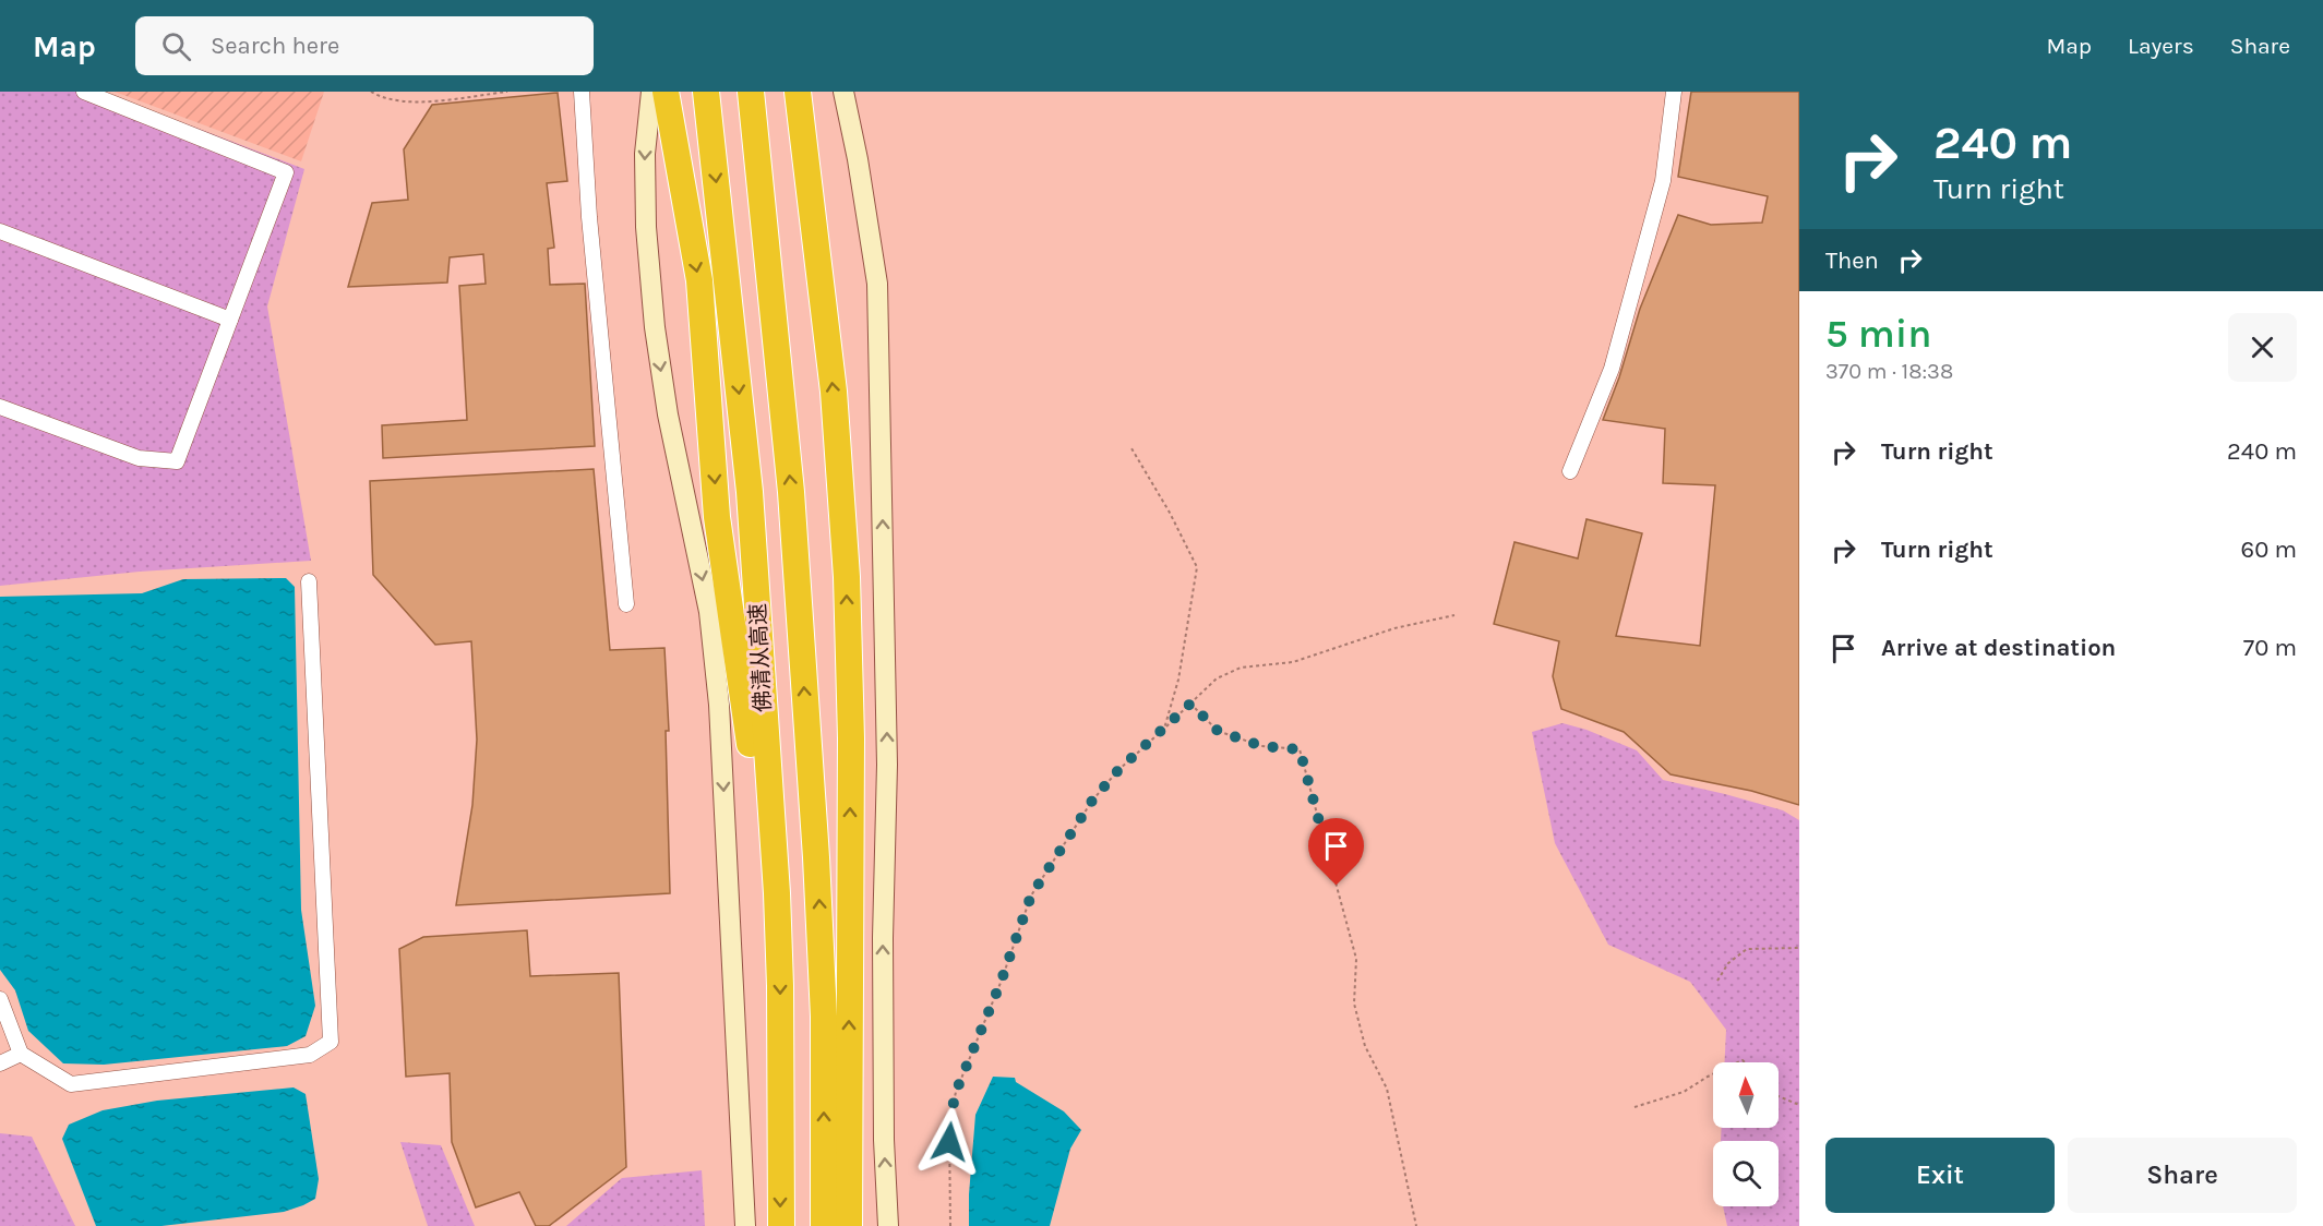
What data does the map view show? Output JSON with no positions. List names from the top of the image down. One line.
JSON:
{"streets":{"highway":["佛清从高速"]},"north":"top","page":{"header":"Map","search":"Search here","nav":["Map","Layers","Share"],"turn":["240 m","Turn right"],"then":"Then","heading":["5 min","370 m · 18:38"],"list":[{"name":"Turn right","value":"240 m"},{"name":"Turn right","value":"60 m"},{"name":"Arrive at destination","value":"70 m"}],"buttons":["Exit","Share"]}}
